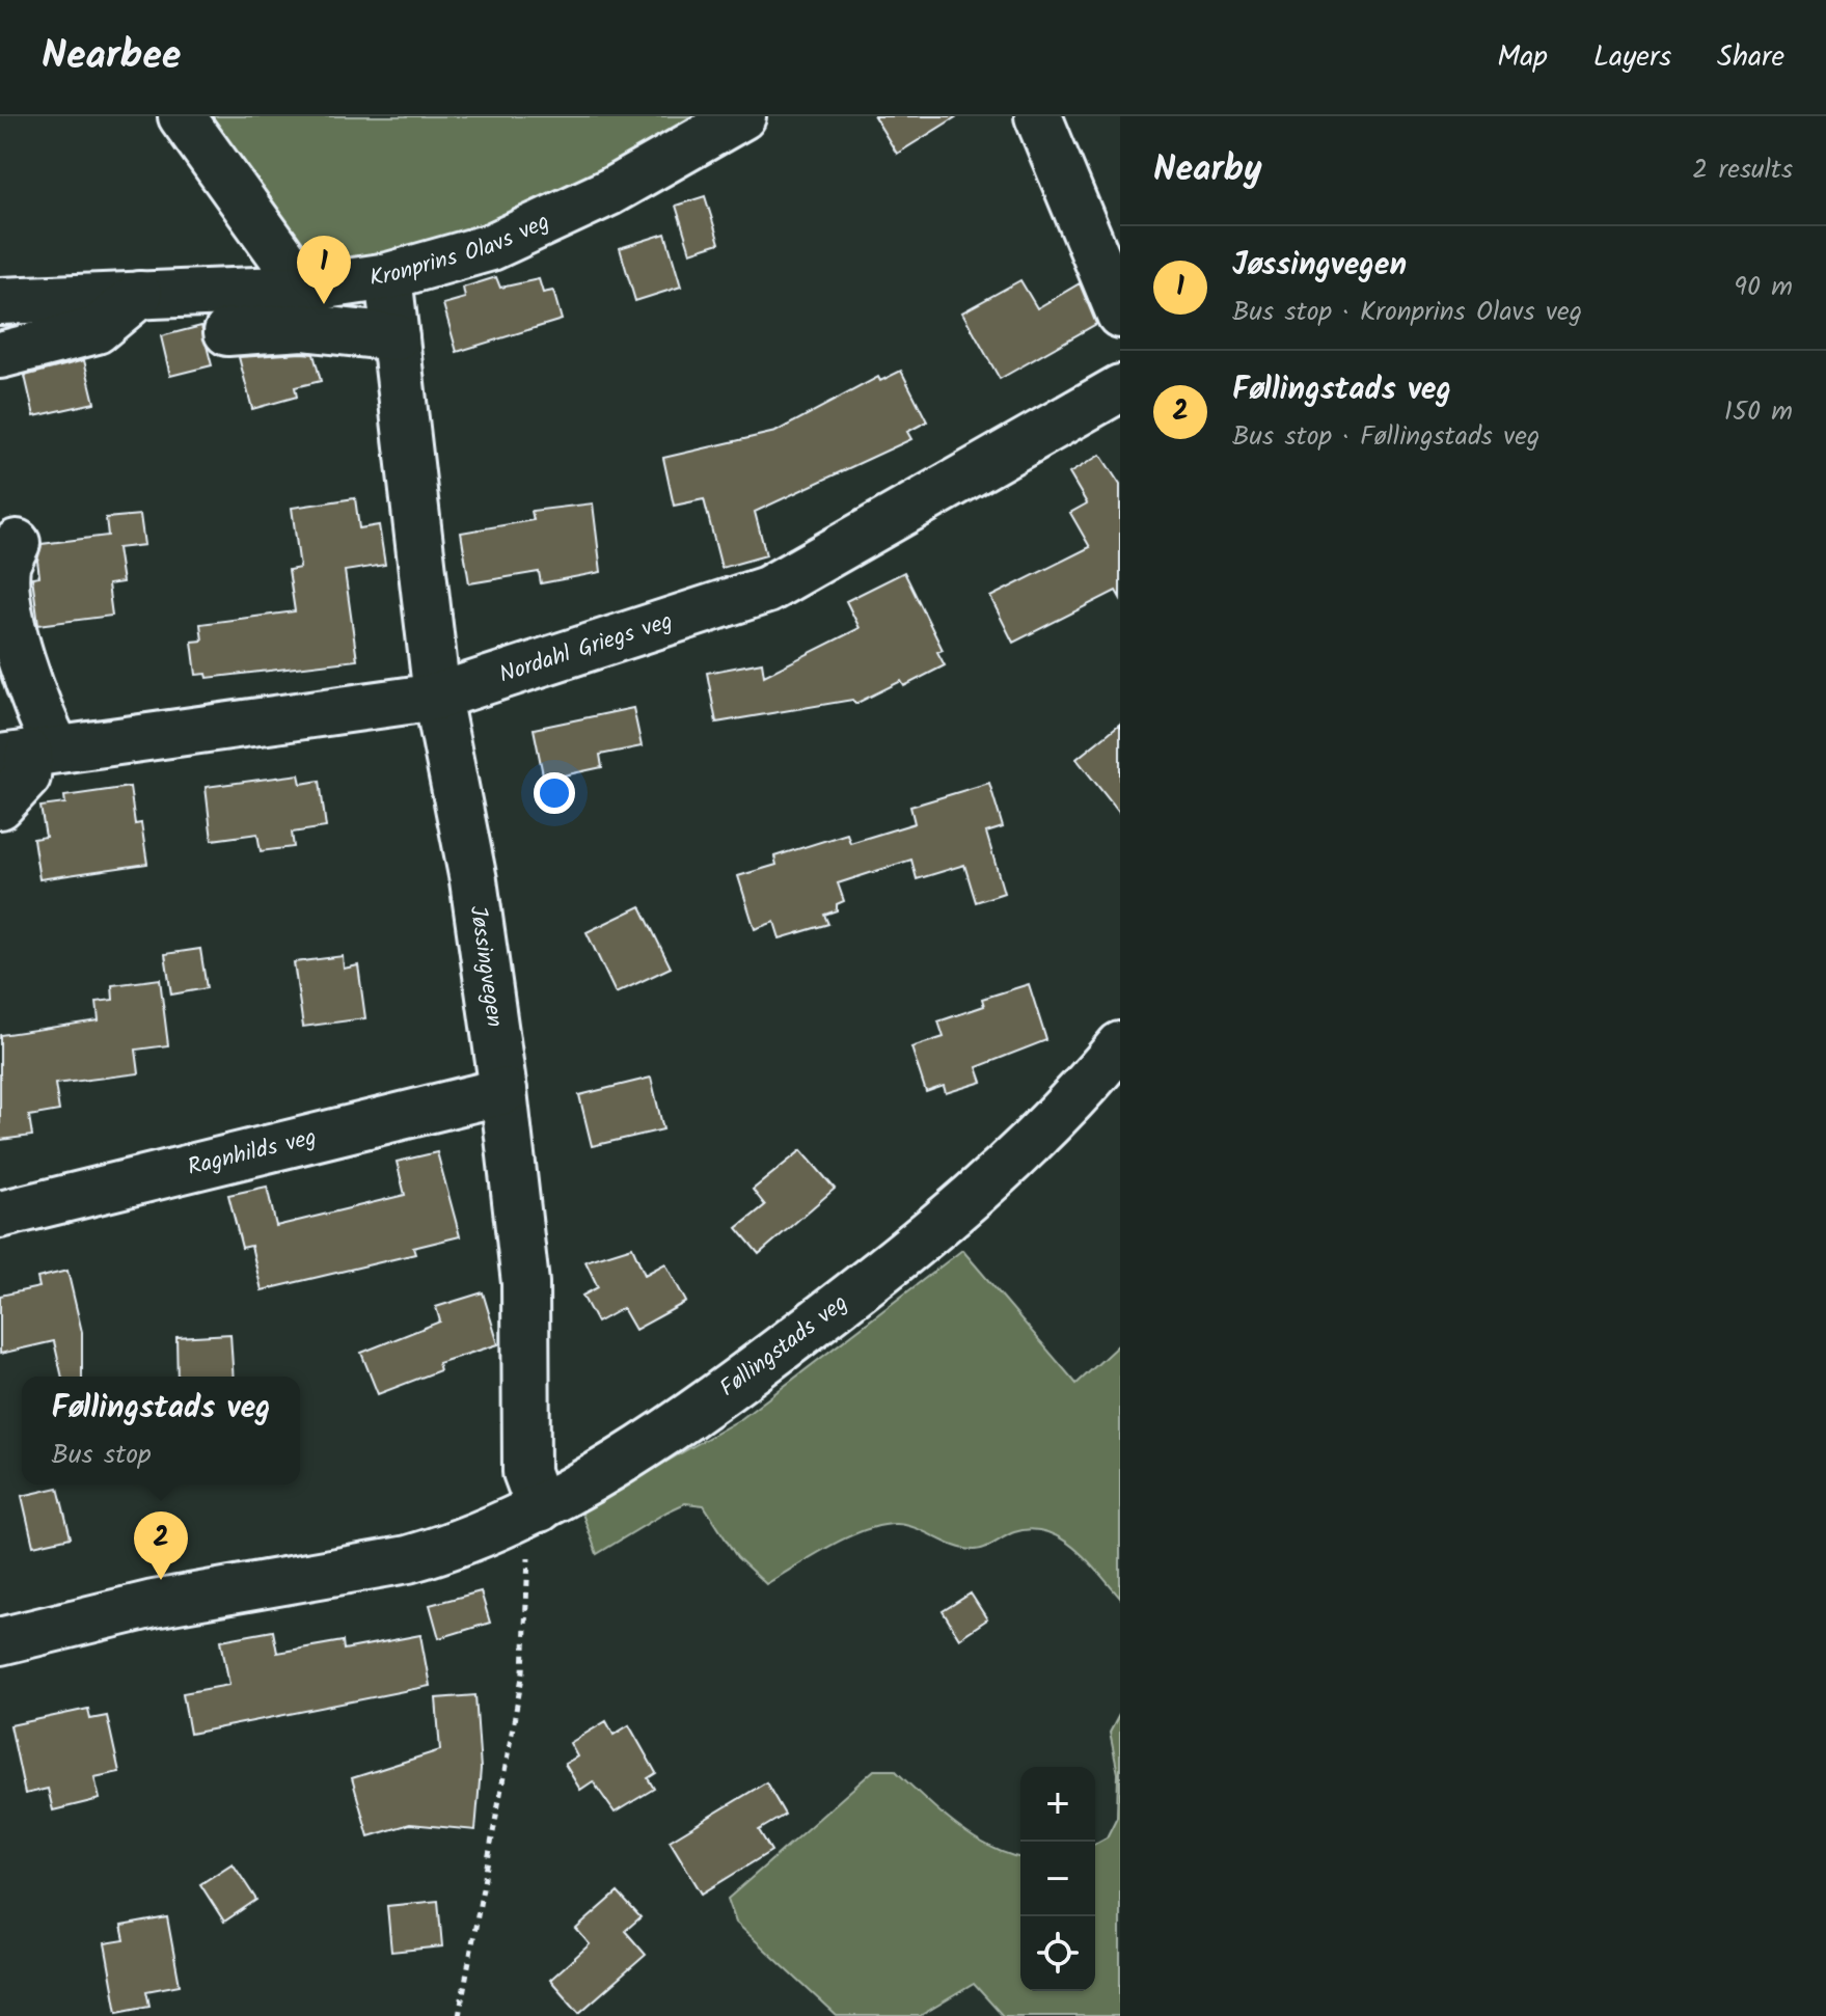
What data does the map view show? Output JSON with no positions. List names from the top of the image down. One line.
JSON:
{"streets":{"street":["Kronprins Olavs veg","Nordahl Griegs veg","Jøssingvegen","Ragnhilds veg","Føllingstads veg"]},"crossings":[["Kronprins Olavs veg","Jøssingvegen"],["Nordahl Griegs veg","Jøssingvegen"],["Jøssingvegen","Ragnhilds veg"],["Jøssingvegen","Føllingstads veg"]],"page":{"header":"Nearbee","nav":["Map","Layers","Share"],"heading":["Nearby","2 results"],"list":[{"mark":"1","name":"Jøssingvegen","note":"Bus stop · Kronprins Olavs veg","value":"90 m"},{"mark":"2","name":"Føllingstads veg","note":"Bus stop · Føllingstads veg","value":"150 m"}],"pins":["1","2"],"popup":["Føllingstads veg","Bus stop"],"map_buttons":["+","−"]}}
